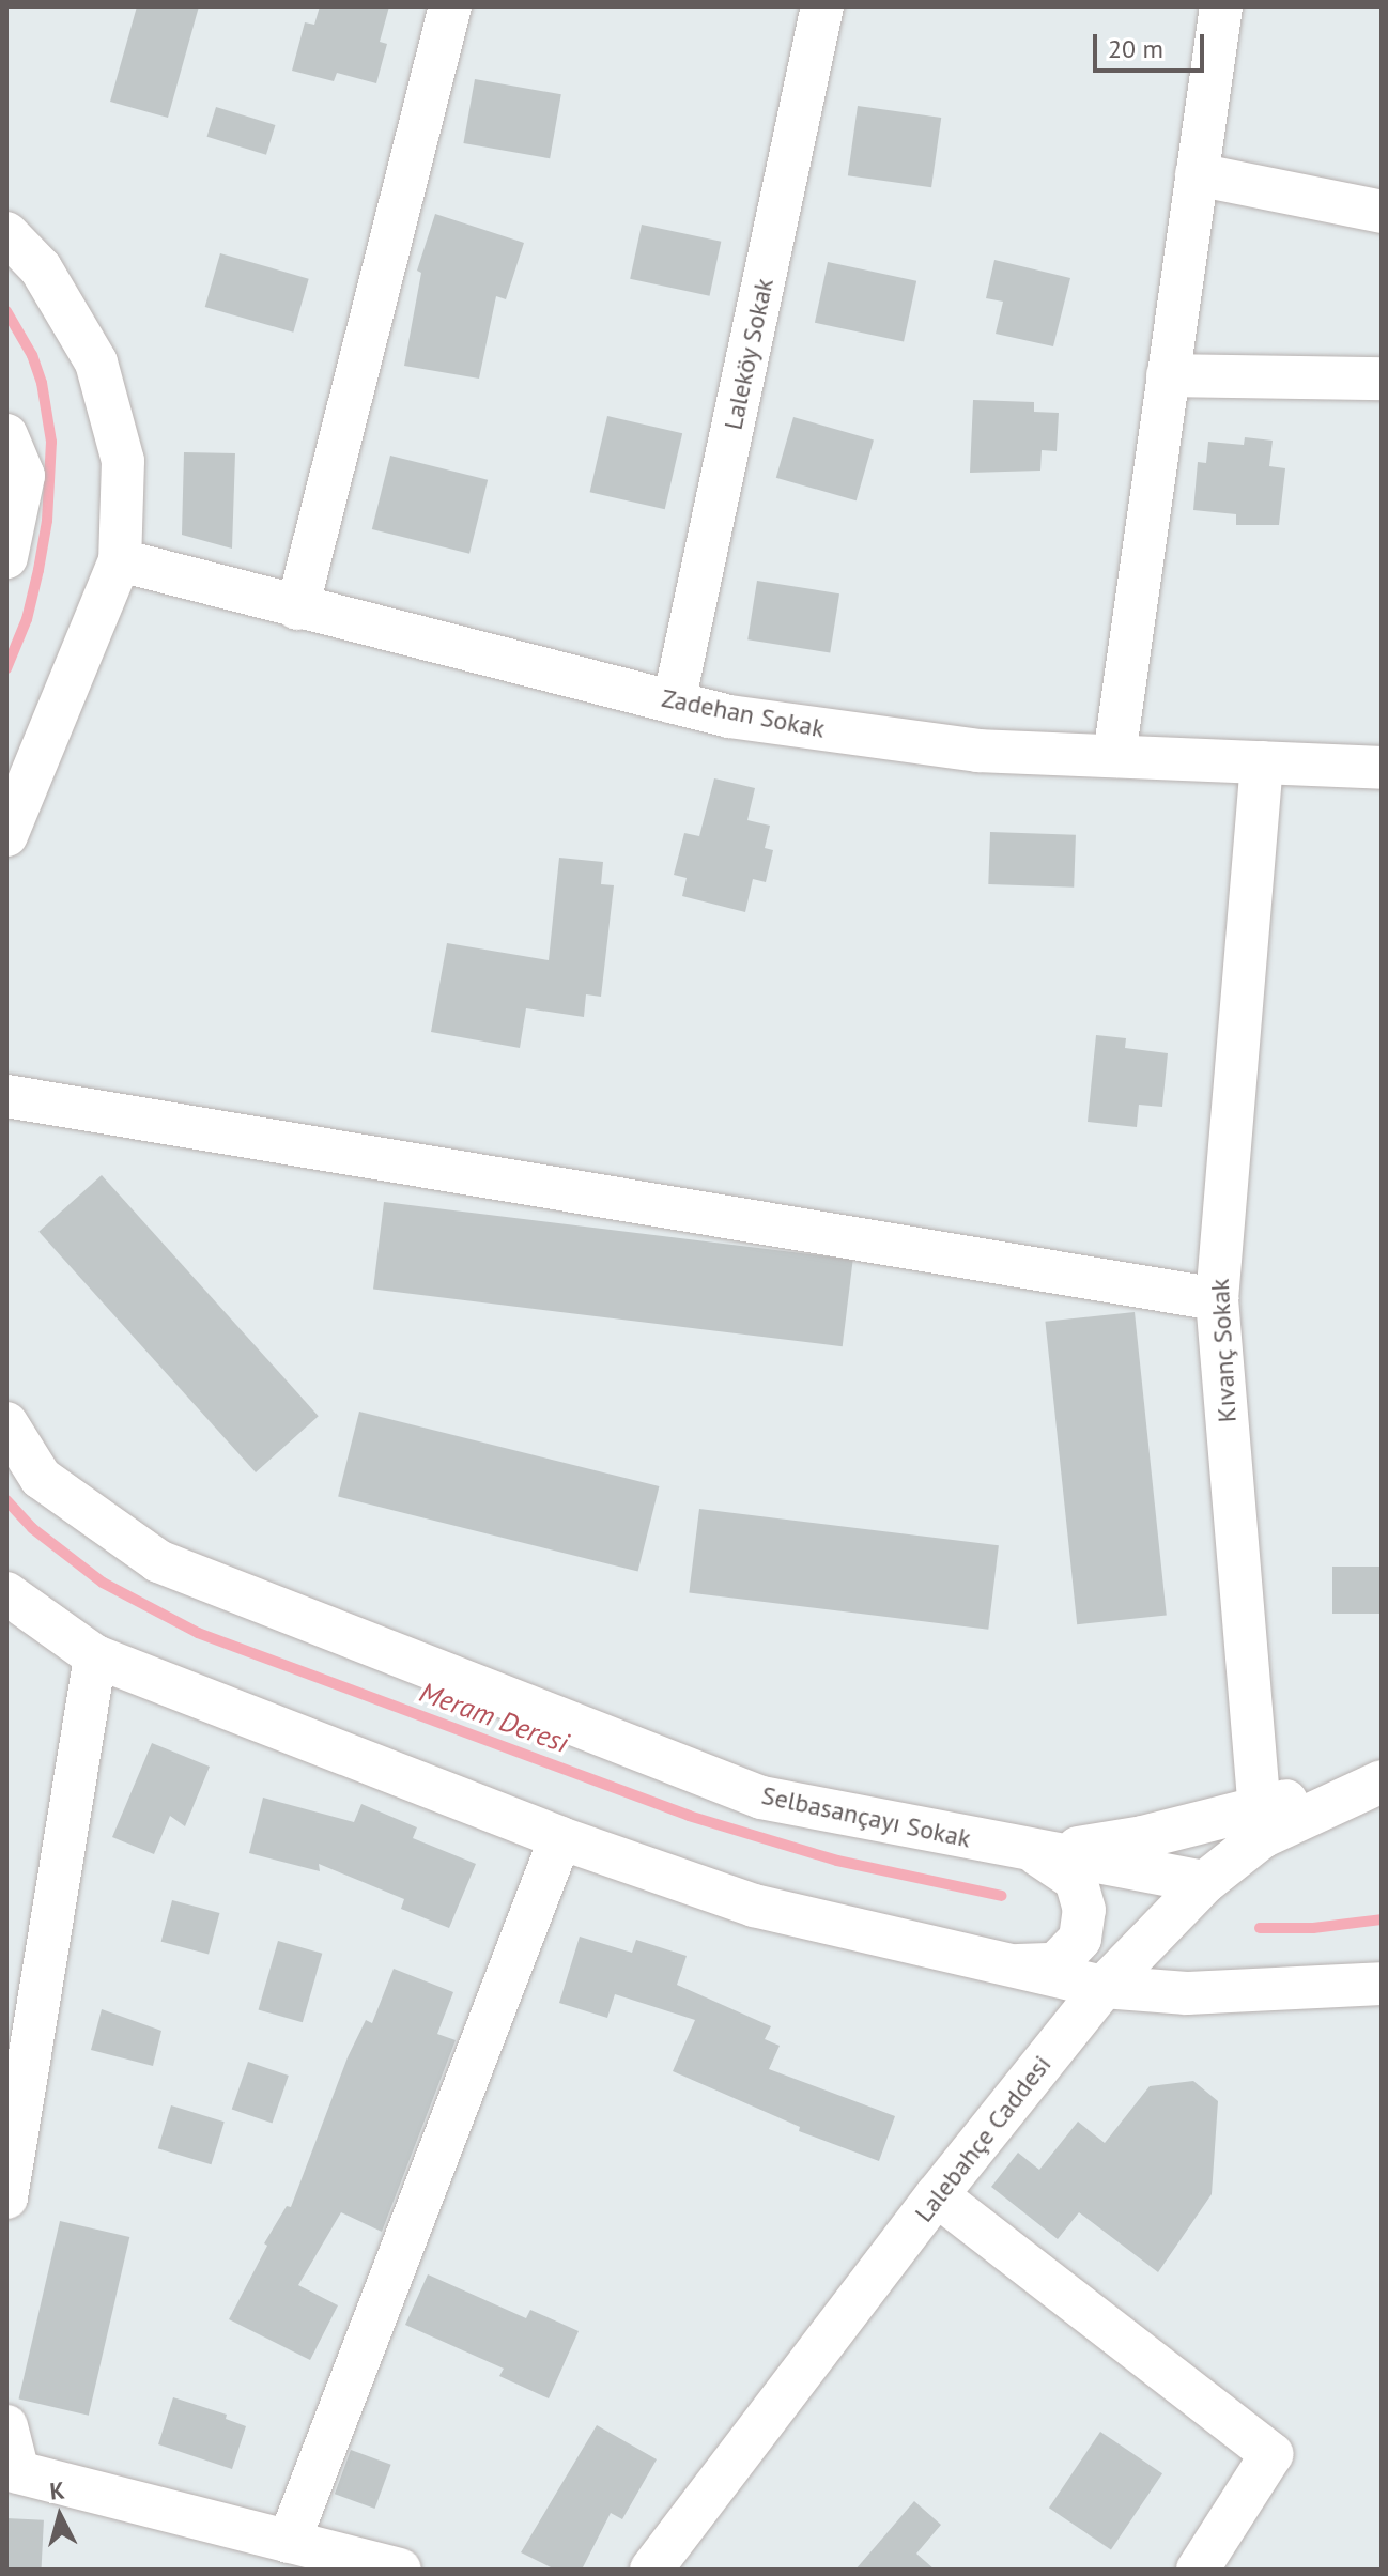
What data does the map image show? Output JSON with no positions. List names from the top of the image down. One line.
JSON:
{"streets":{"street":["Laleköy Sokak","Zadehan Sokak","Kıvanç Sokak","Selbasançayı Sokak","Lalebahçe Caddesi"]},"crossings":[["Laleköy Sokak","Zadehan Sokak"],["Zadehan Sokak","Kıvanç Sokak"],["Kıvanç Sokak","Lalebahçe Caddesi"],["Selbasançayı Sokak","Lalebahçe Caddesi"]],"water":["Meram Deresi"],"scale_bar":"20 m","north":"top"}
